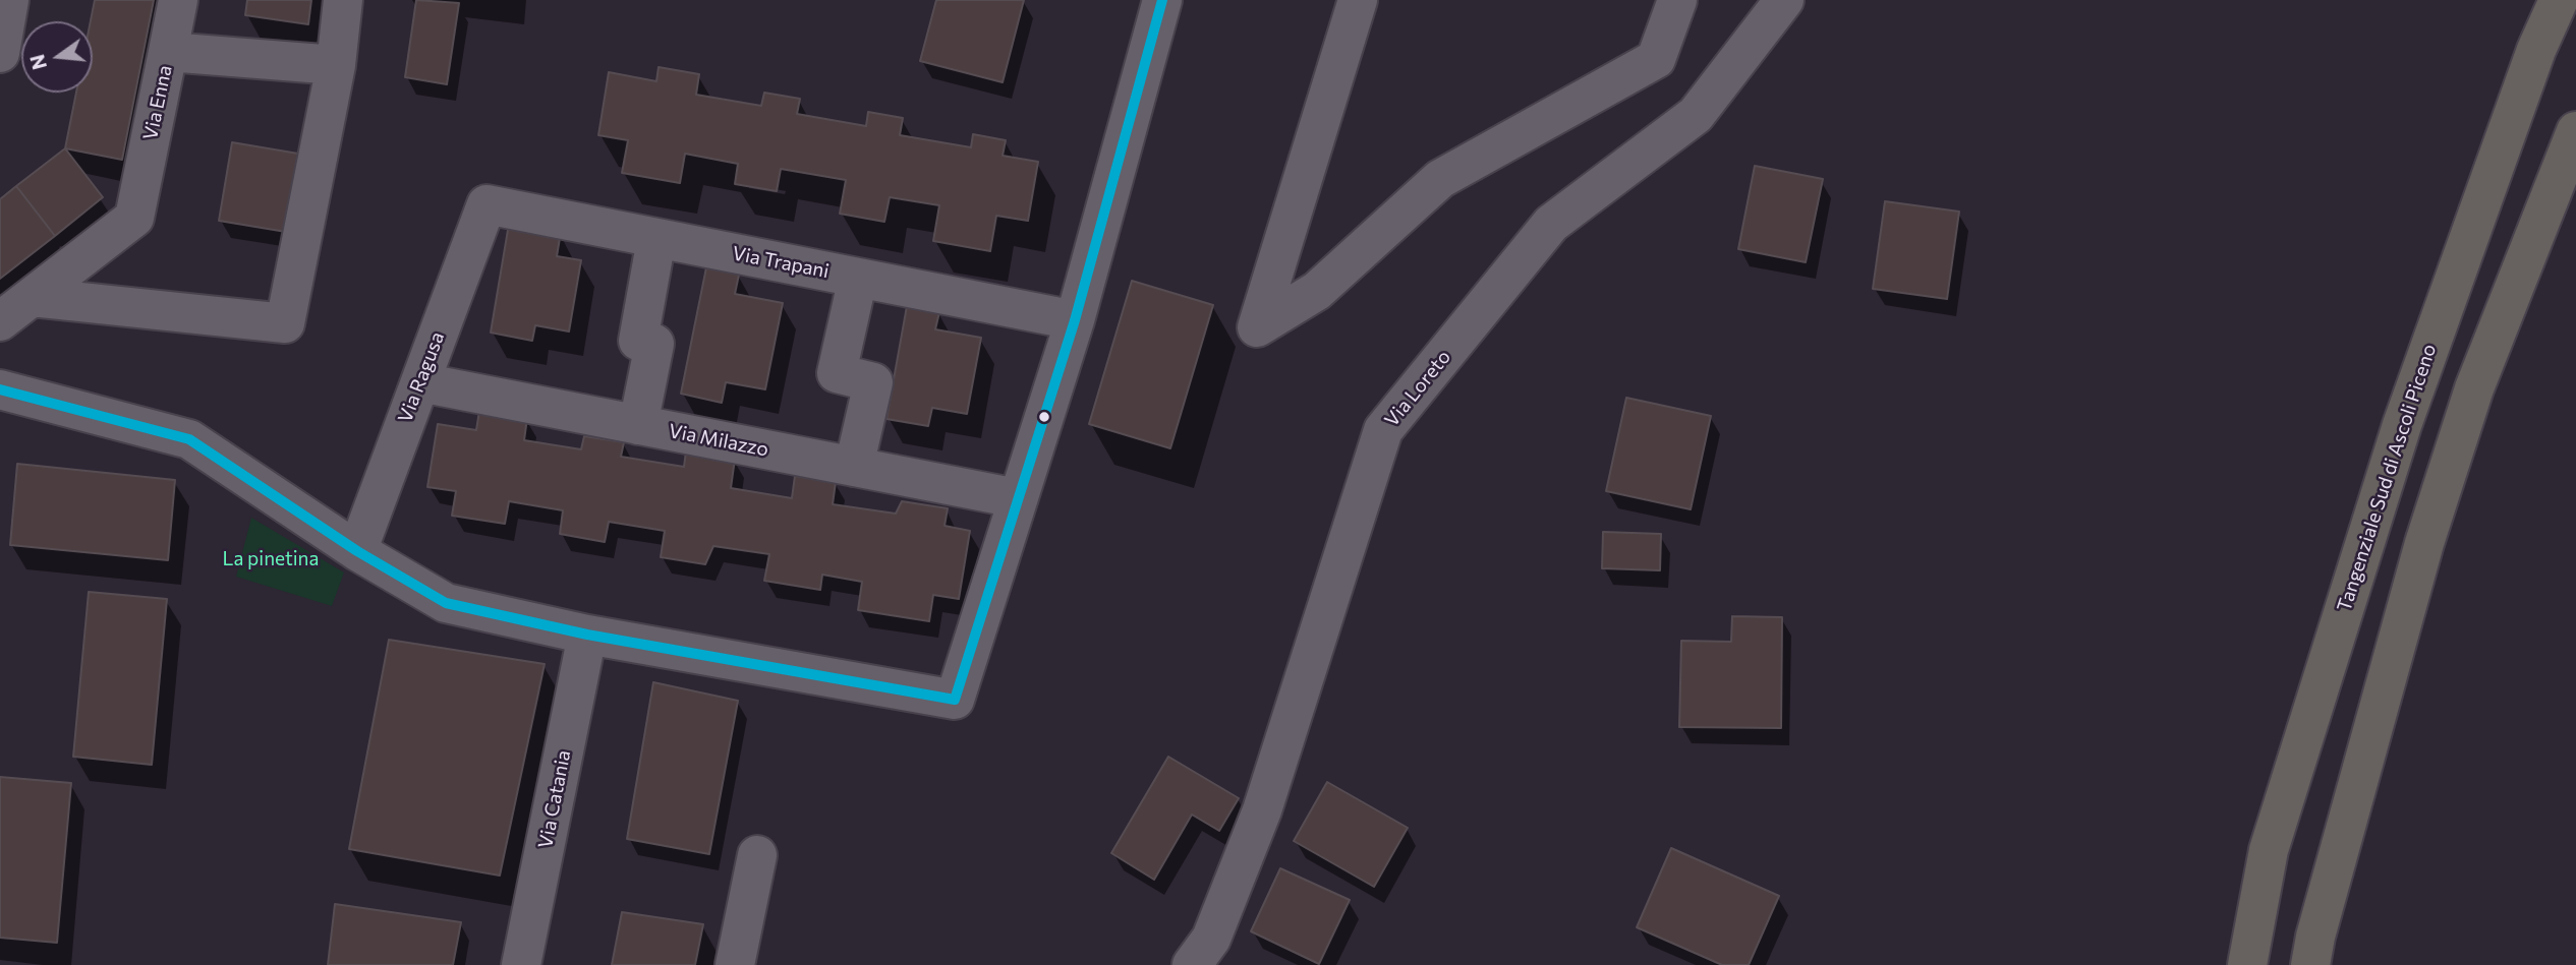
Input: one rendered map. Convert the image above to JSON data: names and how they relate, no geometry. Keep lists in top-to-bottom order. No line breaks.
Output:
{"streets":{"highway":["Tangenziale Sud di Ascoli Piceno"],"street":["Via Enna","Via Trapani","Via Ragusa","Via Loreto","Via Milazzo","Via Catania"]},"crossings":[["Via Trapani","Via Ragusa"],["Via Ragusa","Via Milazzo"]],"parks":["La pinetina"],"north":"left"}
